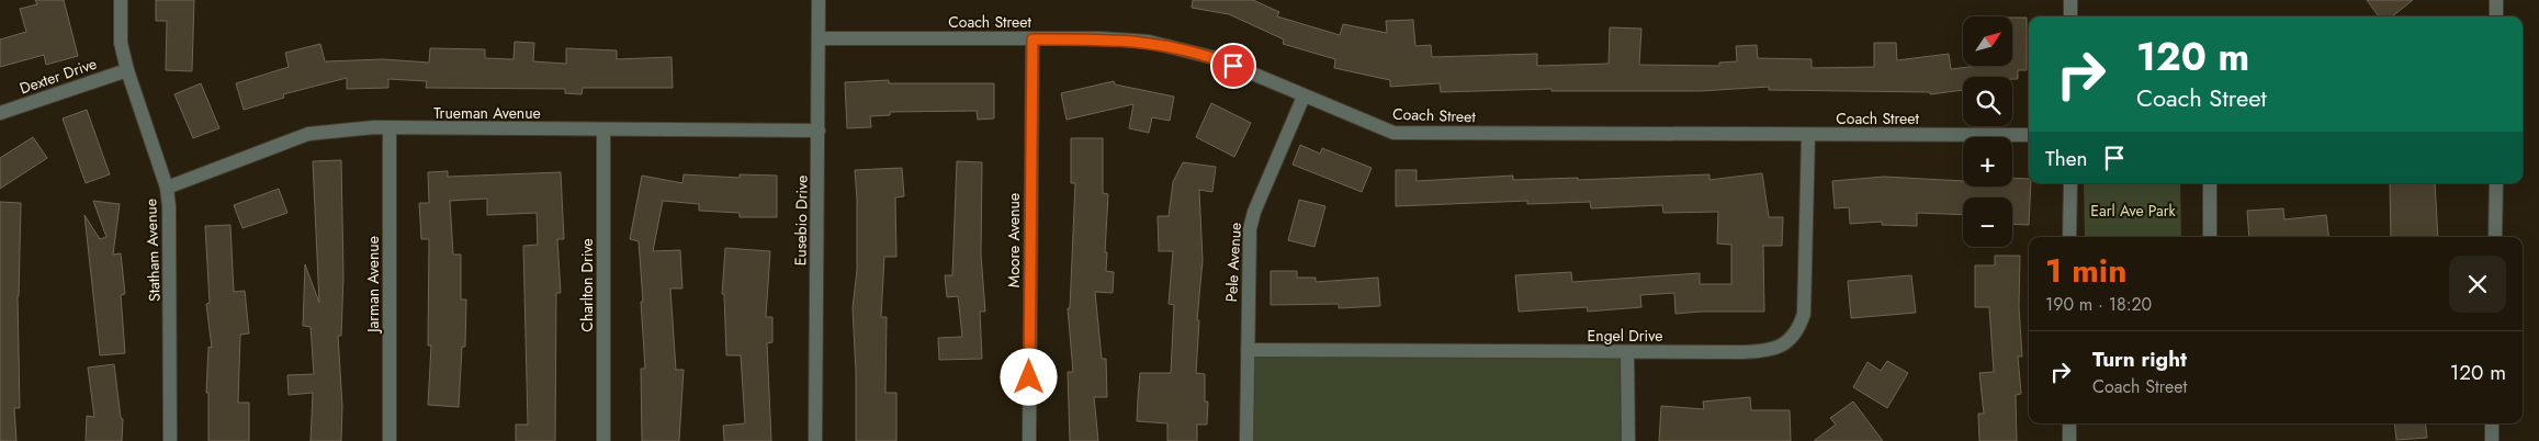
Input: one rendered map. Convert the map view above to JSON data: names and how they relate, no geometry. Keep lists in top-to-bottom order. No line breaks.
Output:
{"streets":{"street":["Coach Street","Dexter Drive","Trueman Avenue","Eusebio Drive","Moore Avenue","Statham Avenue","Pele Avenue","Jarman Avenue","Charlton Drive","Engel Drive"]},"crossings":[["Coach Street","Eusebio Drive"],["Coach Street","Moore Avenue"],["Coach Street","Pele Avenue"],["Coach Street","Engel Drive"],["Dexter Drive","Statham Avenue"],["Trueman Avenue","Eusebio Drive"],["Trueman Avenue","Statham Avenue"],["Trueman Avenue","Jarman Avenue"],["Trueman Avenue","Charlton Drive"],["Pele Avenue","Engel Drive"]],"parks":["Earl Ave Park"],"north":"top right","page":{"map_buttons":["+","−"],"turn":["120 m","Coach Street"],"then":"Then","heading":["1 min","190 m · 18:20"],"list":[{"name":"Turn right","note":"Coach Street","value":"120 m"}]}}
